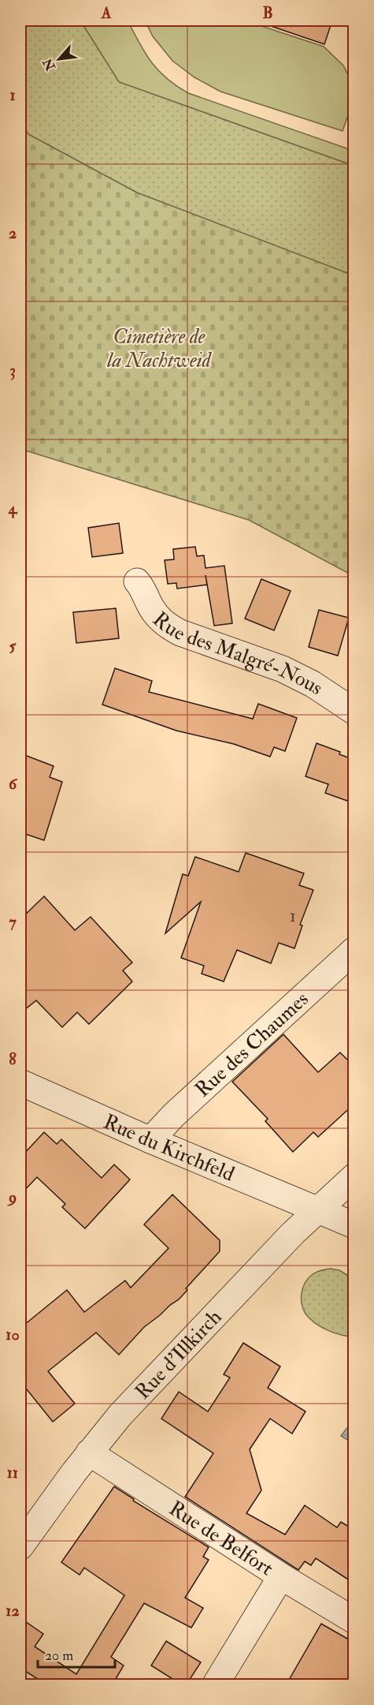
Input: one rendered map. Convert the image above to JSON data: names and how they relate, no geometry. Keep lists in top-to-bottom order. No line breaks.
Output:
{"streets":{"street":["Rue des Malgré-Nous","Rue des Chaumes","Rue du Kirchfeld","Rue d'Illkirch","Rue de Belfort"]},"crossings":[["Rue des Chaumes","Rue du Kirchfeld"],["Rue du Kirchfeld","Rue d'Illkirch"],["Rue d'Illkirch","Rue de Belfort"]],"parks":["Cimetière de la Nachtweid"],"house_numbers":["1"],"scale_bar":"20 m","north":"bottom left","grid":{"columns":["A","B"],"rows":["1","2","3","4","5","6","7","8","9","10","11","12"]}}
